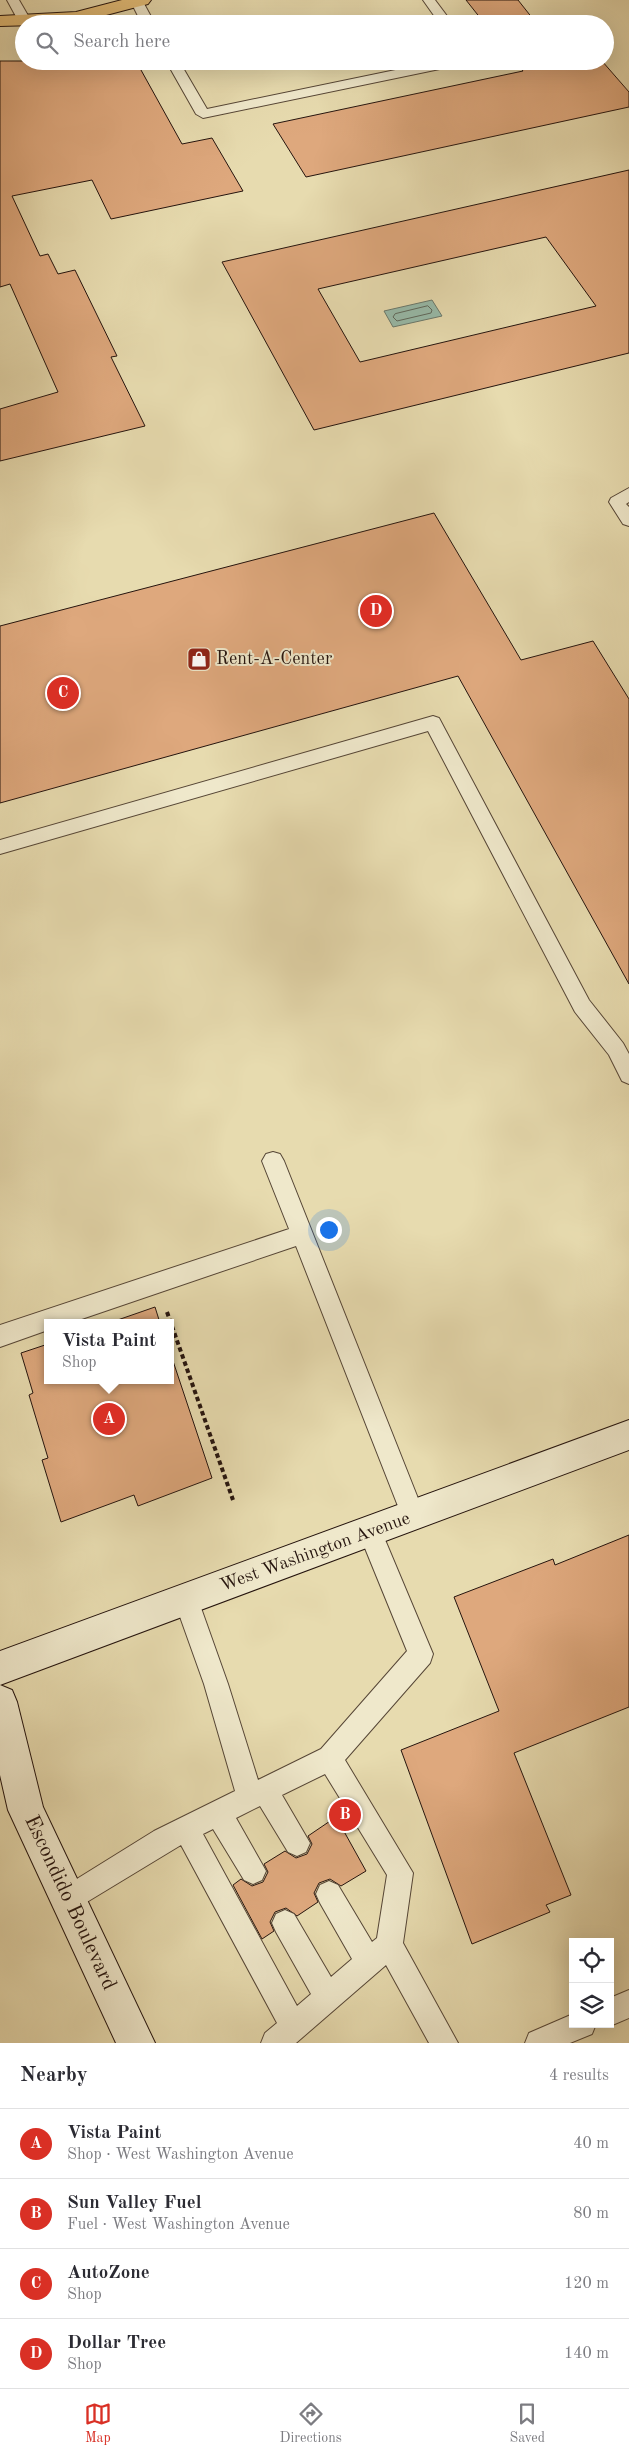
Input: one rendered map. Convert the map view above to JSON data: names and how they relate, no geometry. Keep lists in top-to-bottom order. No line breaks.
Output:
{"streets":{"main road":["West Washington Avenue","Escondido Boulevard"]},"places":{"shop":["Rent-A-Center"]},"page":{"search":"Search here","pins":["D","C","A","B"],"popup":["Vista Paint","Shop"],"heading":["Nearby","4 results"],"list":[{"mark":"A","name":"Vista Paint","note":"Shop · West Washington Avenue","value":"40 m"},{"mark":"B","name":"Sun Valley Fuel","note":"Fuel · West Washington Avenue","value":"80 m"},{"mark":"C","name":"AutoZone","note":"Shop","value":"120 m"},{"mark":"D","name":"Dollar Tree","note":"Shop","value":"140 m"}],"nav":["Map","Directions","Saved"]}}
